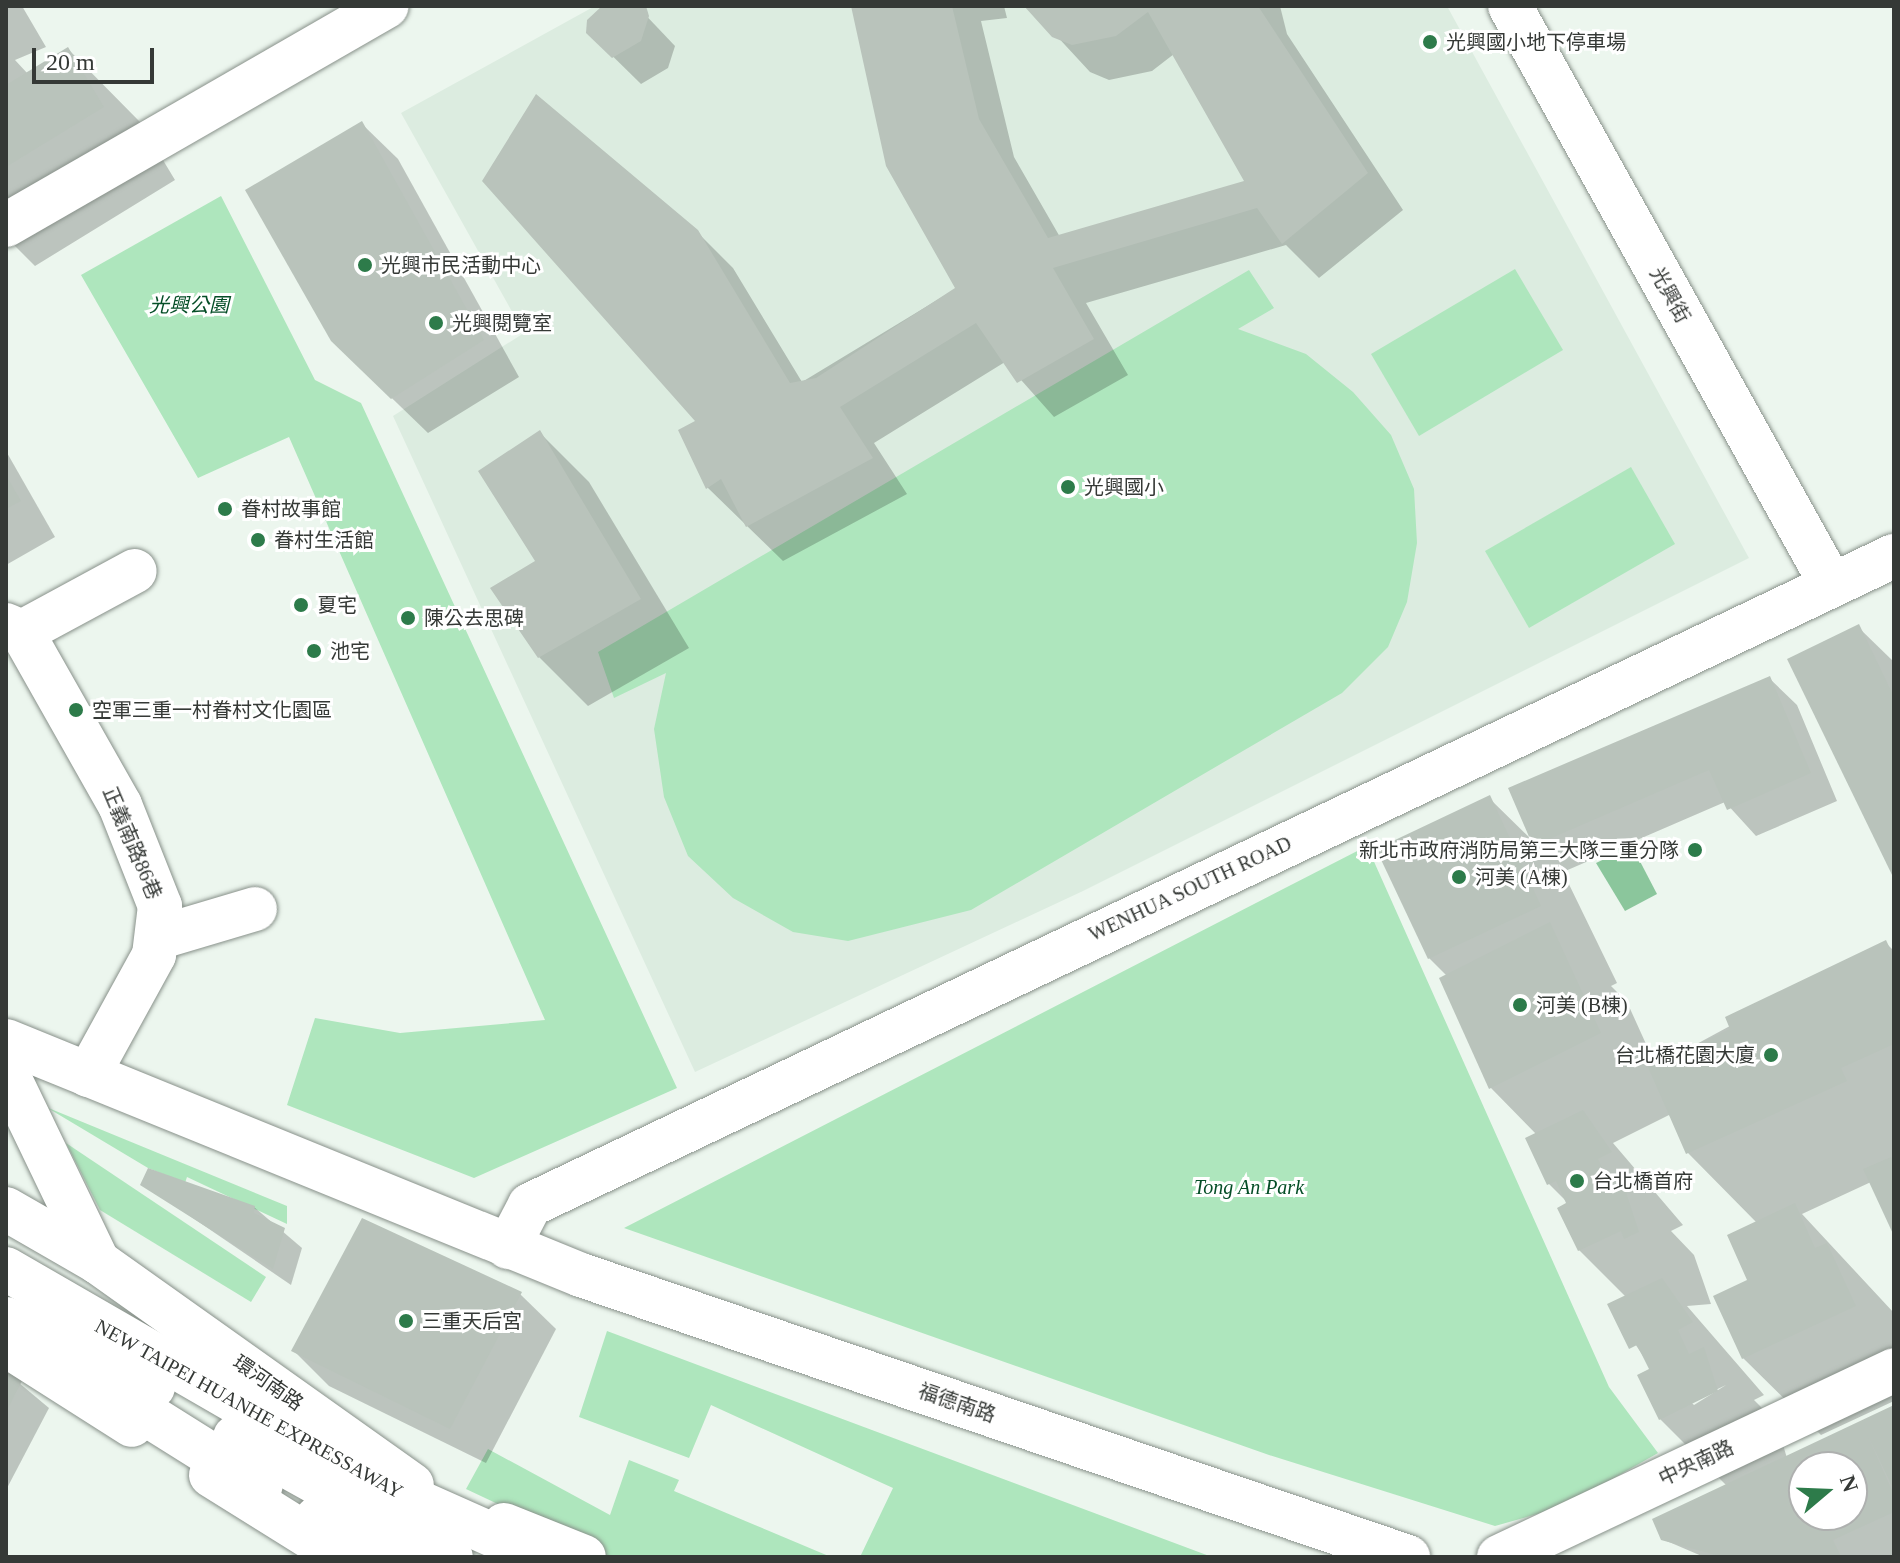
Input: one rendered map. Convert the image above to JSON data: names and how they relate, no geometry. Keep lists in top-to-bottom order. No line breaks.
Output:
{"streets":{"main road":["光興街","正義南路86巷","WENHUA SOUTH ROAD","環河南路","福德南路","NEW TAIPEI HUANHE EXPRESSAWAY","中央南路"]},"crossings":[["光興街","WENHUA SOUTH ROAD"],["WENHUA SOUTH ROAD","福德南路"]],"parks":["光興公園","Tong An Park"],"places":["光興國小地下停車場","光興市民活動中心","光興閱覽室","光興國小","眷村故事館","眷村生活館","夏宅","陳公去思碑","池宅","空軍三重一村眷村文化園區","新北市政府消防局第三大隊三重分隊","河美 (A棟)","河美 (B棟)","台北橋花園大廈","台北橋首府","三重天后宮"],"scale_bar":"20 m","north":"right"}
